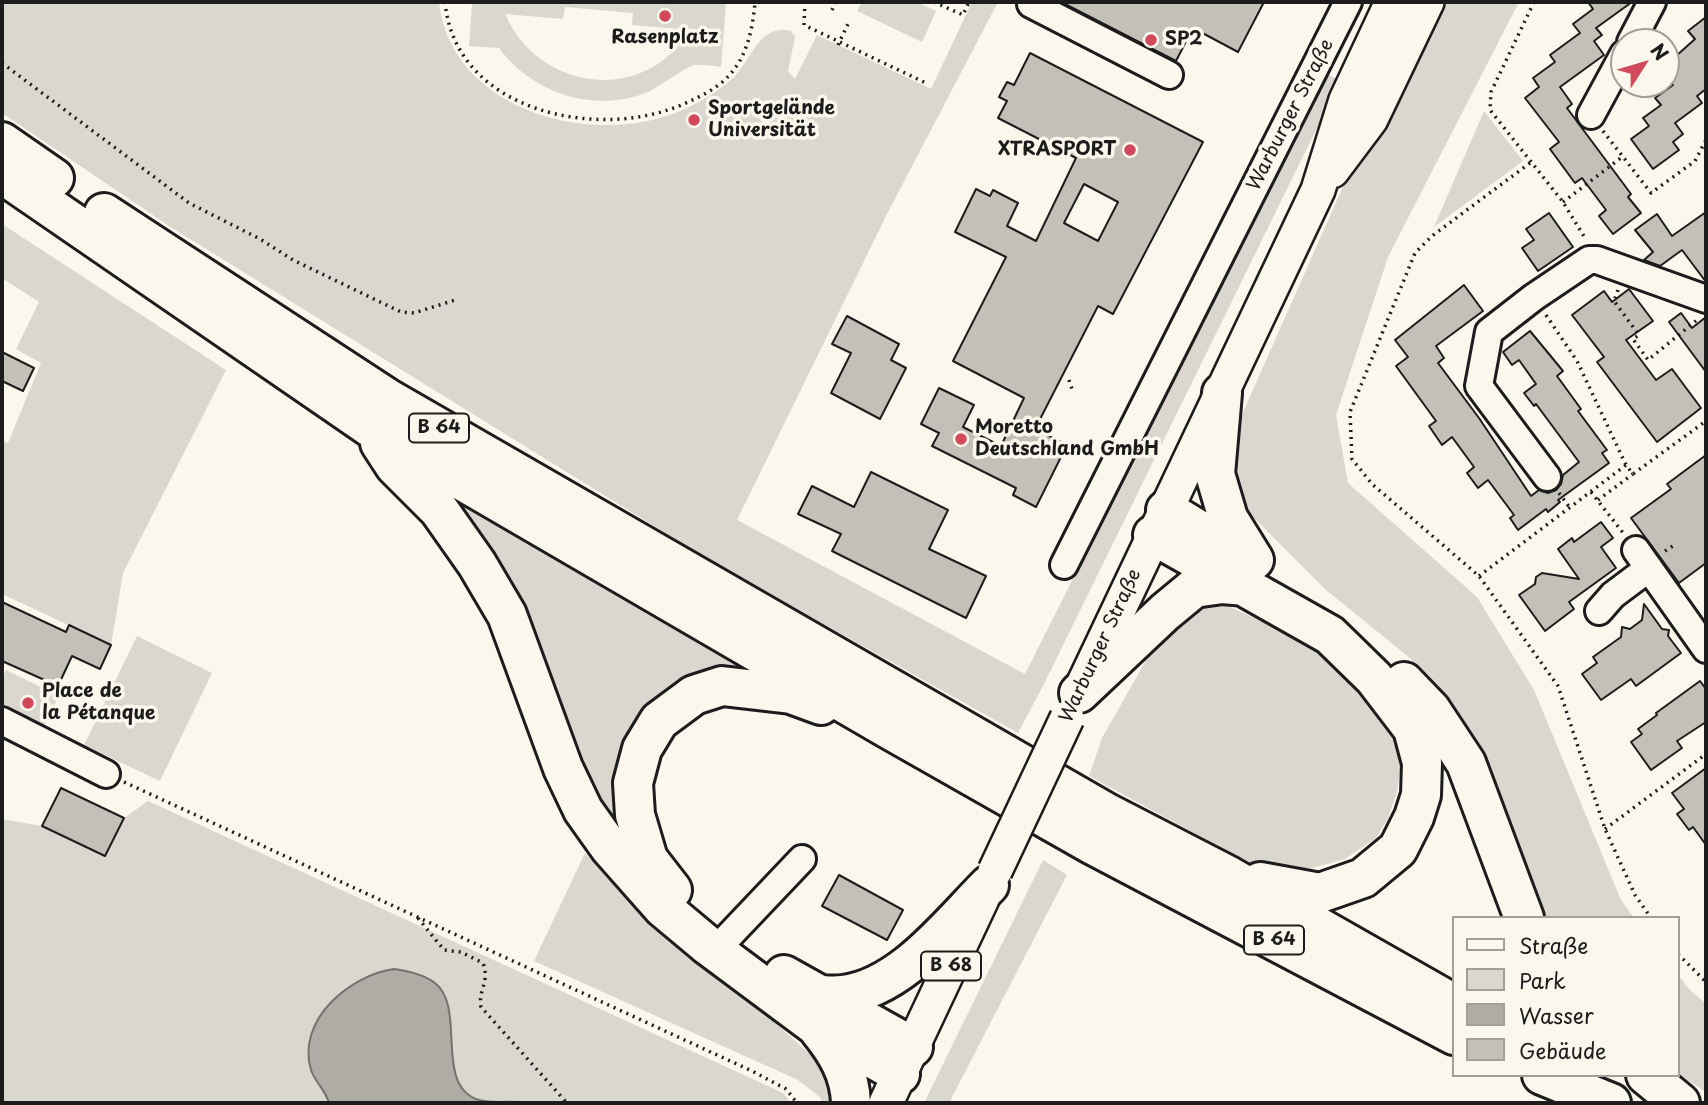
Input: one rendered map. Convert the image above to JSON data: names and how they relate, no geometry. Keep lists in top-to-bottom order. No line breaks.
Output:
{"streets":{"highway":["B 64"],"main road":["Warburger Straße","B 68"]},"places":["Rasenplatz","SP2","Sportgelände Universität","XTRASPORT","Moretto Deutschland GmbH","Place de la Pétanque"],"legend":["Straße","Park","Wasser","Gebäude"],"north":"top right"}
